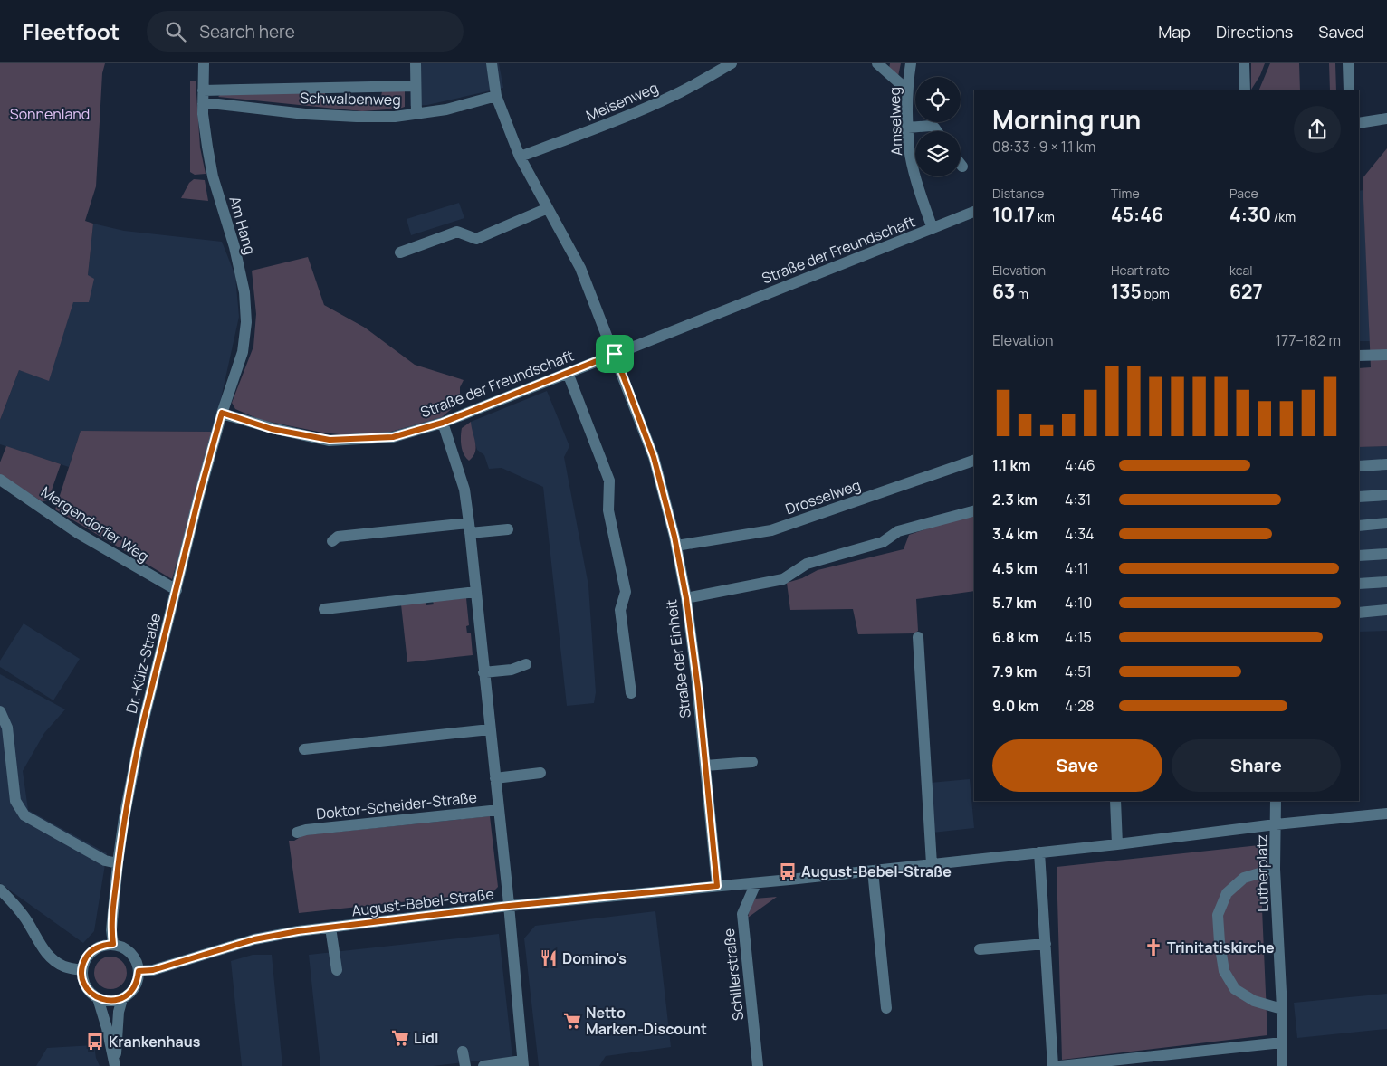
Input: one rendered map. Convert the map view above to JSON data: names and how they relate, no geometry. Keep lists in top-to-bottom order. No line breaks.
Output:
{"streets":{"street":["Schwalbenweg","Meisenweg","Amselweg","Am Hang","Straße der Freundschaft","Drosselweg","Mergendorfer Weg","Straße der Einheit","Dr.-Külz-Straße","Doktor-Scheider-Straße","Lutherplatz","August-Bebel-Straße","Schillerstraße"]},"crossings":[["Schwalbenweg","Am Hang"],["Schwalbenweg","Straße der Einheit"],["Meisenweg","Straße der Einheit"],["Amselweg","Straße der Freundschaft"],["Am Hang","Dr.-Külz-Straße"],["Straße der Freundschaft","Straße der Einheit"],["Straße der Freundschaft","Dr.-Külz-Straße"],["Straße der Freundschaft","Doktor-Scheider-Straße"],["Drosselweg","Straße der Einheit"],["Mergendorfer Weg","Dr.-Külz-Straße"],["Straße der Einheit","August-Bebel-Straße"],["Dr.-Külz-Straße","August-Bebel-Straße"],["Doktor-Scheider-Straße","August-Bebel-Straße"],["Lutherplatz","August-Bebel-Straße"],["August-Bebel-Straße","Schillerstraße"]],"parks":["Sonnenland"],"places":{"bus stop":["August-Bebel-Straße","Krankenhaus"],"church":["Trinitatiskirche"],"restaurant":["Domino's"],"supermarket":["Netto Marken-Discount","Lidl"]},"page":{"header":"Fleetfoot","search":"Search here","nav":["Map","Directions","Saved"],"heading":["Morning run","08:33 · 9 × 1.1 km"],"stats":[["Distance","10.17 km"],["Time","45:46"],["Pace","4:30 /km"],["Elevation","63 m"],["Heart rate","135 bpm"],["kcal","627"]],"chart":["Elevation","177–182 m"],"list":[{"name":"1.1 km","note":"4:46"},{"name":"2.3 km","note":"4:31"},{"name":"3.4 km","note":"4:34"},{"name":"4.5 km","note":"4:11"},{"name":"5.7 km","note":"4:10"},{"name":"6.8 km","note":"4:15"},{"name":"7.9 km","note":"4:51"},{"name":"9.0 km","note":"4:28"}],"buttons":["Save","Share"]}}
